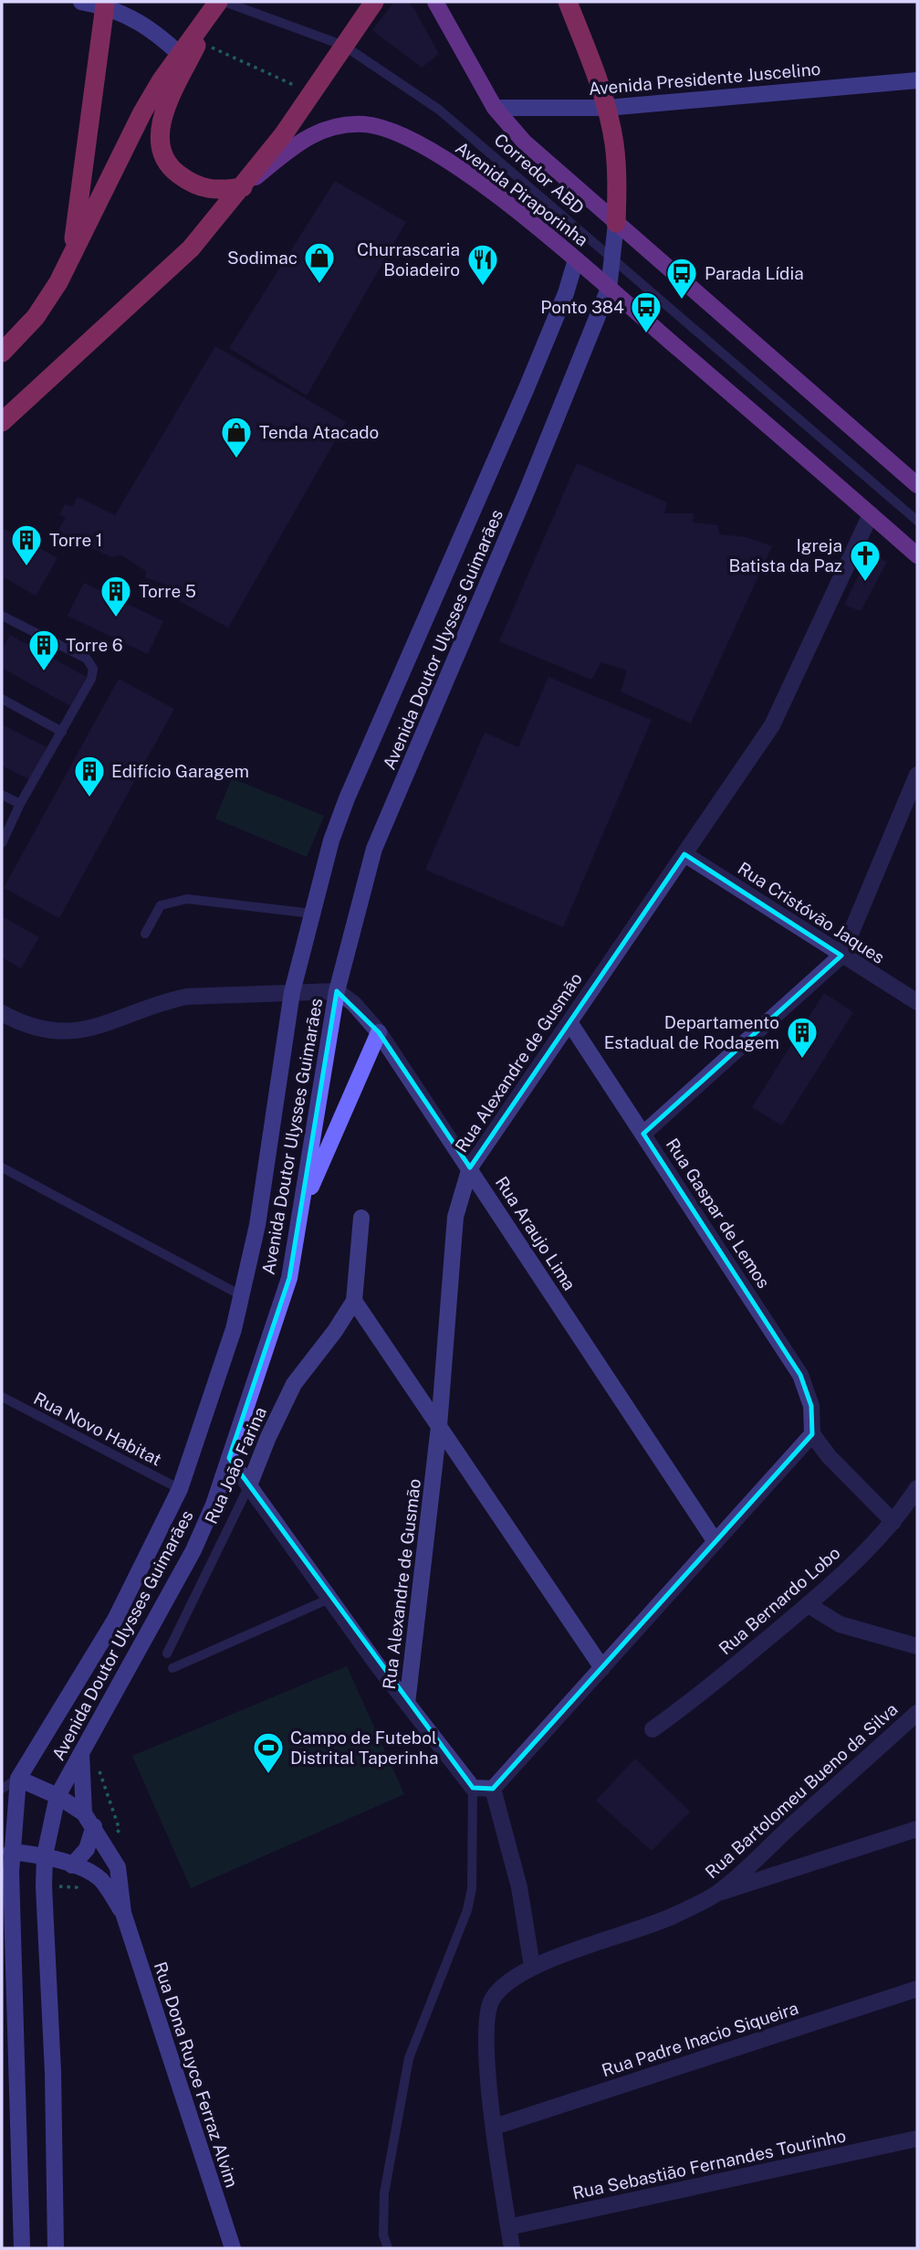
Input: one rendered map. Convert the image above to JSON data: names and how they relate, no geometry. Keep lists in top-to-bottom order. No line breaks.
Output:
{"streets":{"main road":["Avenida Presidente Juscelino","Avenida Piraporinha","Avenida Doutor Ulysses Guimarães","Rua Dona Ruyce Ferraz Alvim"],"street":["Rua Cristóvão Jaques","Rua Alexandre de Gusmão","Rua Gaspar de Lemos","Rua Araujo Lima","Rua João Farina","Rua Bernardo Lobo","Rua Bartolomeu Bueno da Silva","Rua Padre Inacio Siqueira","Rua Sebastião Fernandes Tourinho"],"lane":["Corredor ABD","Rua Novo Habitat"]},"crossings":[["Avenida Presidente Juscelino","Avenida Piraporinha"],["Corredor ABD","Avenida Doutor Ulysses Guimarães"],["Avenida Piraporinha","Avenida Doutor Ulysses Guimarães"],["Avenida Piraporinha","Rua Alexandre de Gusmão"],["Avenida Doutor Ulysses Guimarães","Rua Araujo Lima"],["Avenida Doutor Ulysses Guimarães","Rua Novo Habitat"],["Avenida Doutor Ulysses Guimarães","Rua Dona Ruyce Ferraz Alvim"],["Rua Cristóvão Jaques","Rua Alexandre de Gusmão"],["Rua Alexandre de Gusmão","Rua Gaspar de Lemos"],["Rua Alexandre de Gusmão","Rua Araujo Lima"],["Rua Bartolomeu Bueno da Silva","Rua Padre Inacio Siqueira"],["Rua Bartolomeu Bueno da Silva","Rua Sebastião Fernandes Tourinho"]],"places":{"shop":["Sodimac","Tenda Atacado"],"restaurant":["Churrascaria Boiadeiro"],"bus stop":["Parada Lídia","Ponto 384"],"building":["Torre 1","Torre 5","Torre 6","Edifício Garagem","Departamento Estadual de Rodagem"],"church":["Igreja Batista da Paz"],"sports":["Campo de Futebol Distrital Taperinha"]}}
